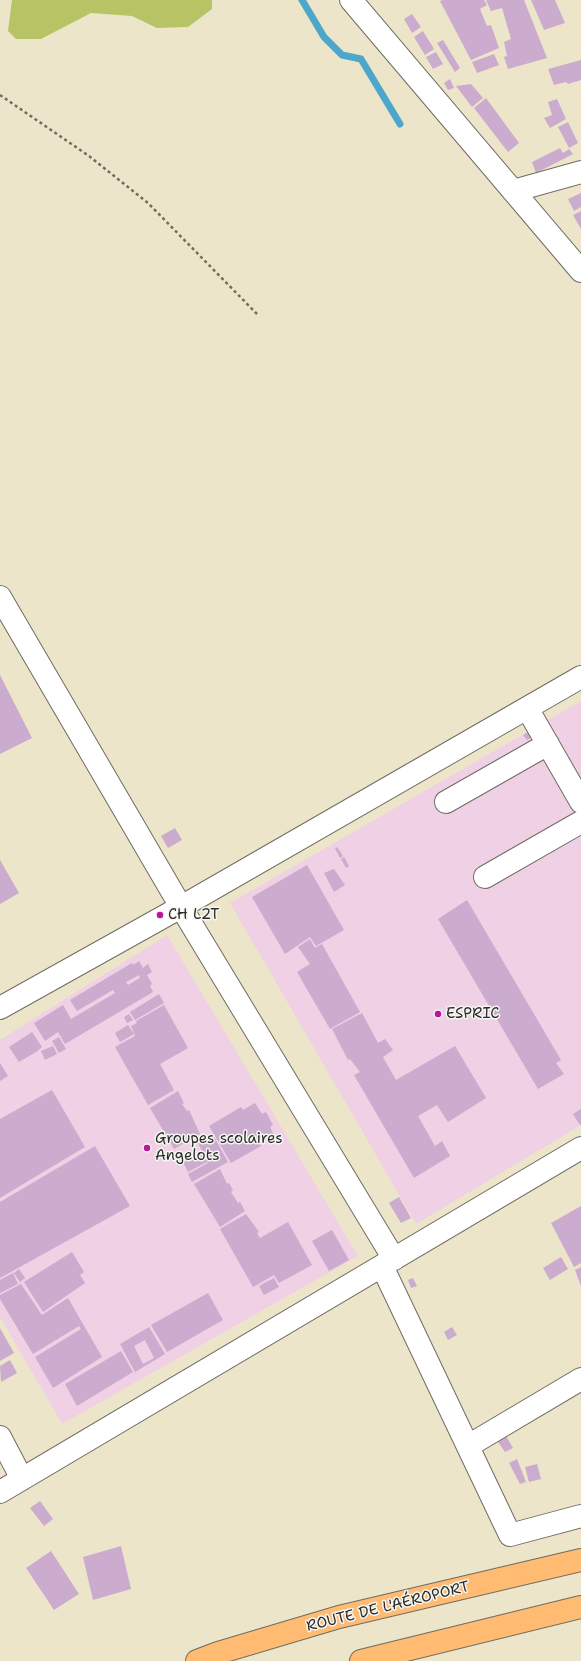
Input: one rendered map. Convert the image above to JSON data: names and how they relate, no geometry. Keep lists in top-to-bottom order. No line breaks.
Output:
{"streets":{"highway":["ROUTE DE L'AÉROPORT"]},"places":["CH L2T","ESPRIC","Groupes scolaires Angelots"]}
